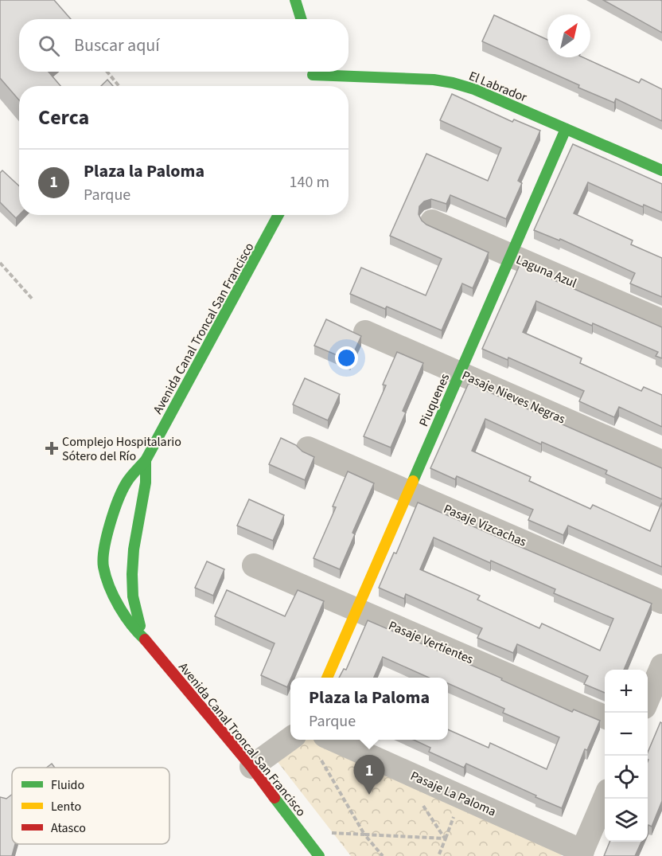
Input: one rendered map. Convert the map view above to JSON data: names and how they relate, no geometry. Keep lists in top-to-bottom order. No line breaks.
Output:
{"streets":{"main road":["El Labrador","Avenida Canal Troncal San Francisco","Piuquenes"],"street":["Laguna Azul","Pasaje Nieves Negras","Pasaje Vizcachas","Pasaje Vertientes","Pasaje La Paloma"]},"crossings":[["El Labrador","Piuquenes"],["Laguna Azul","Piuquenes"],["Pasaje Nieves Negras","Piuquenes"],["Piuquenes","Pasaje Vizcachas"],["Piuquenes","Pasaje Vertientes"]],"places":{"health":["Complejo Hospitalario Sótero del Río"]},"legend":["Fluido","Lento","Atasco"],"north":"top right","page":{"search":"Buscar aquí","heading":"Cerca","list":[{"mark":"1","name":"Plaza la Paloma","note":"Parque","value":"140 m"}],"map_buttons":["+","−"],"popup":["Plaza la Paloma","Parque"],"pins":"1"}}
